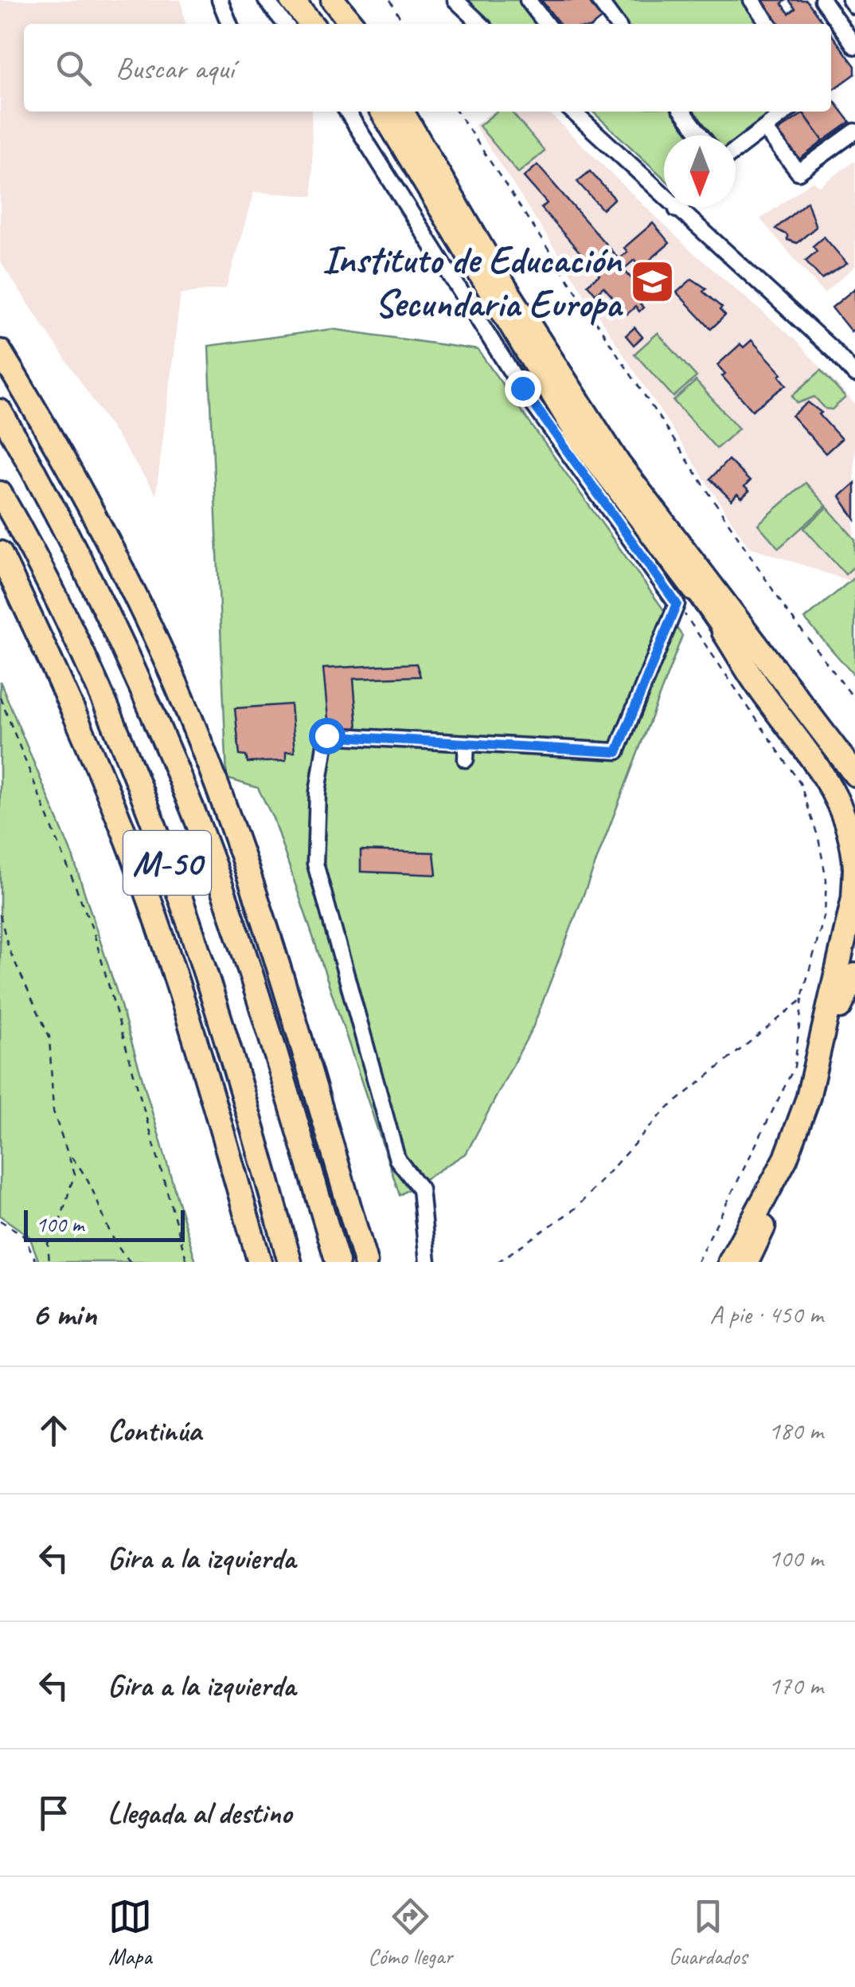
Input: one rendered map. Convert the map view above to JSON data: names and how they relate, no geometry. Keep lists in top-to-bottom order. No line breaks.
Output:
{"streets":{"highway":["M-50"]},"places":{"school or university":["Instituto de Educación Secundaria Europa"]},"scale_bar":"100 m","north":"bottom","page":{"search":"Buscar aquí","scale":"100 m","heading":["6 min","A pie · 450 m"],"list":[["Continúa","180 m"],["Gira a la izquierda","100 m"],["Gira a la izquierda","170 m"],"Llegada al destino"],"nav":["Mapa","Cómo llegar","Guardados"]}}
